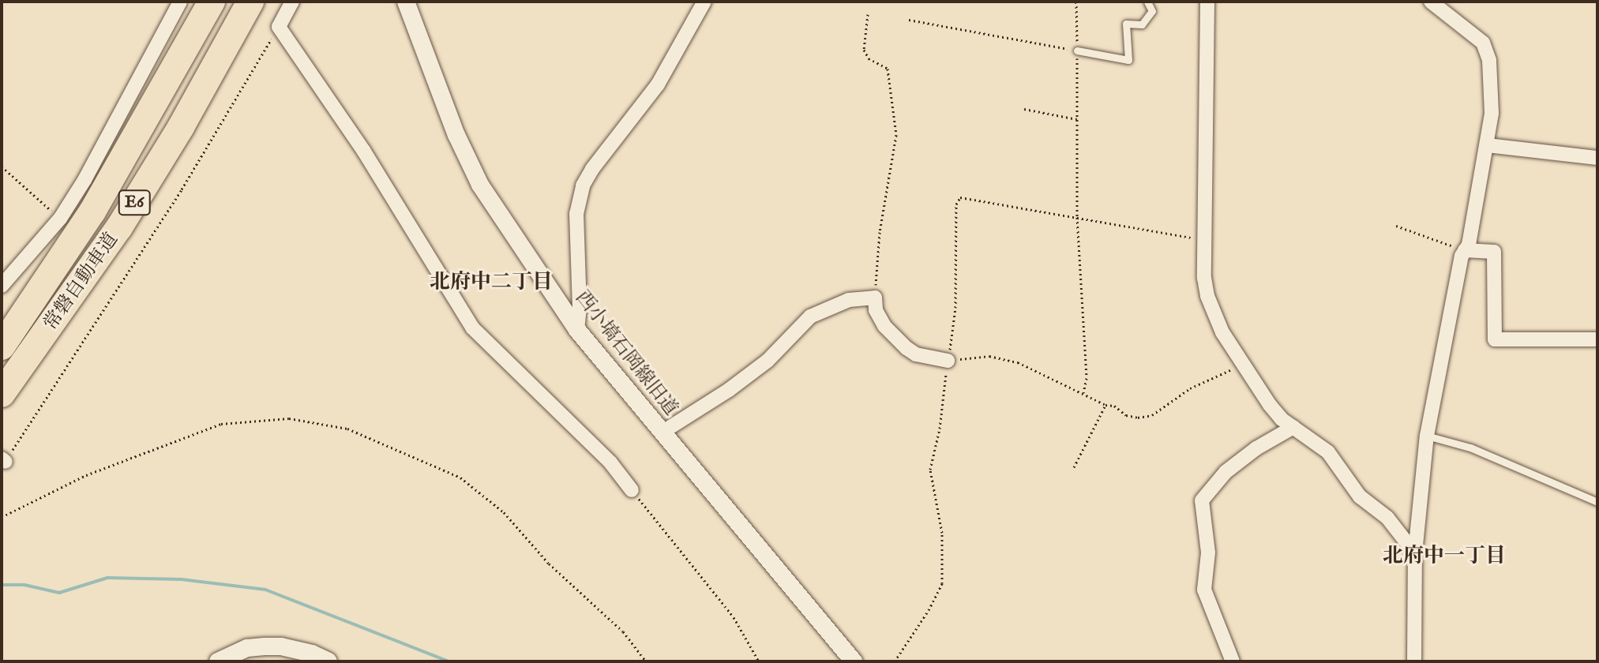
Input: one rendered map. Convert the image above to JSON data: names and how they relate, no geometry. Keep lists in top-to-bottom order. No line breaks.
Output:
{"streets":{"highway":["E6","常磐自動車道"],"street":["西小塙石岡線旧道"]},"districts":["北府中二丁目","北府中一丁目"]}
